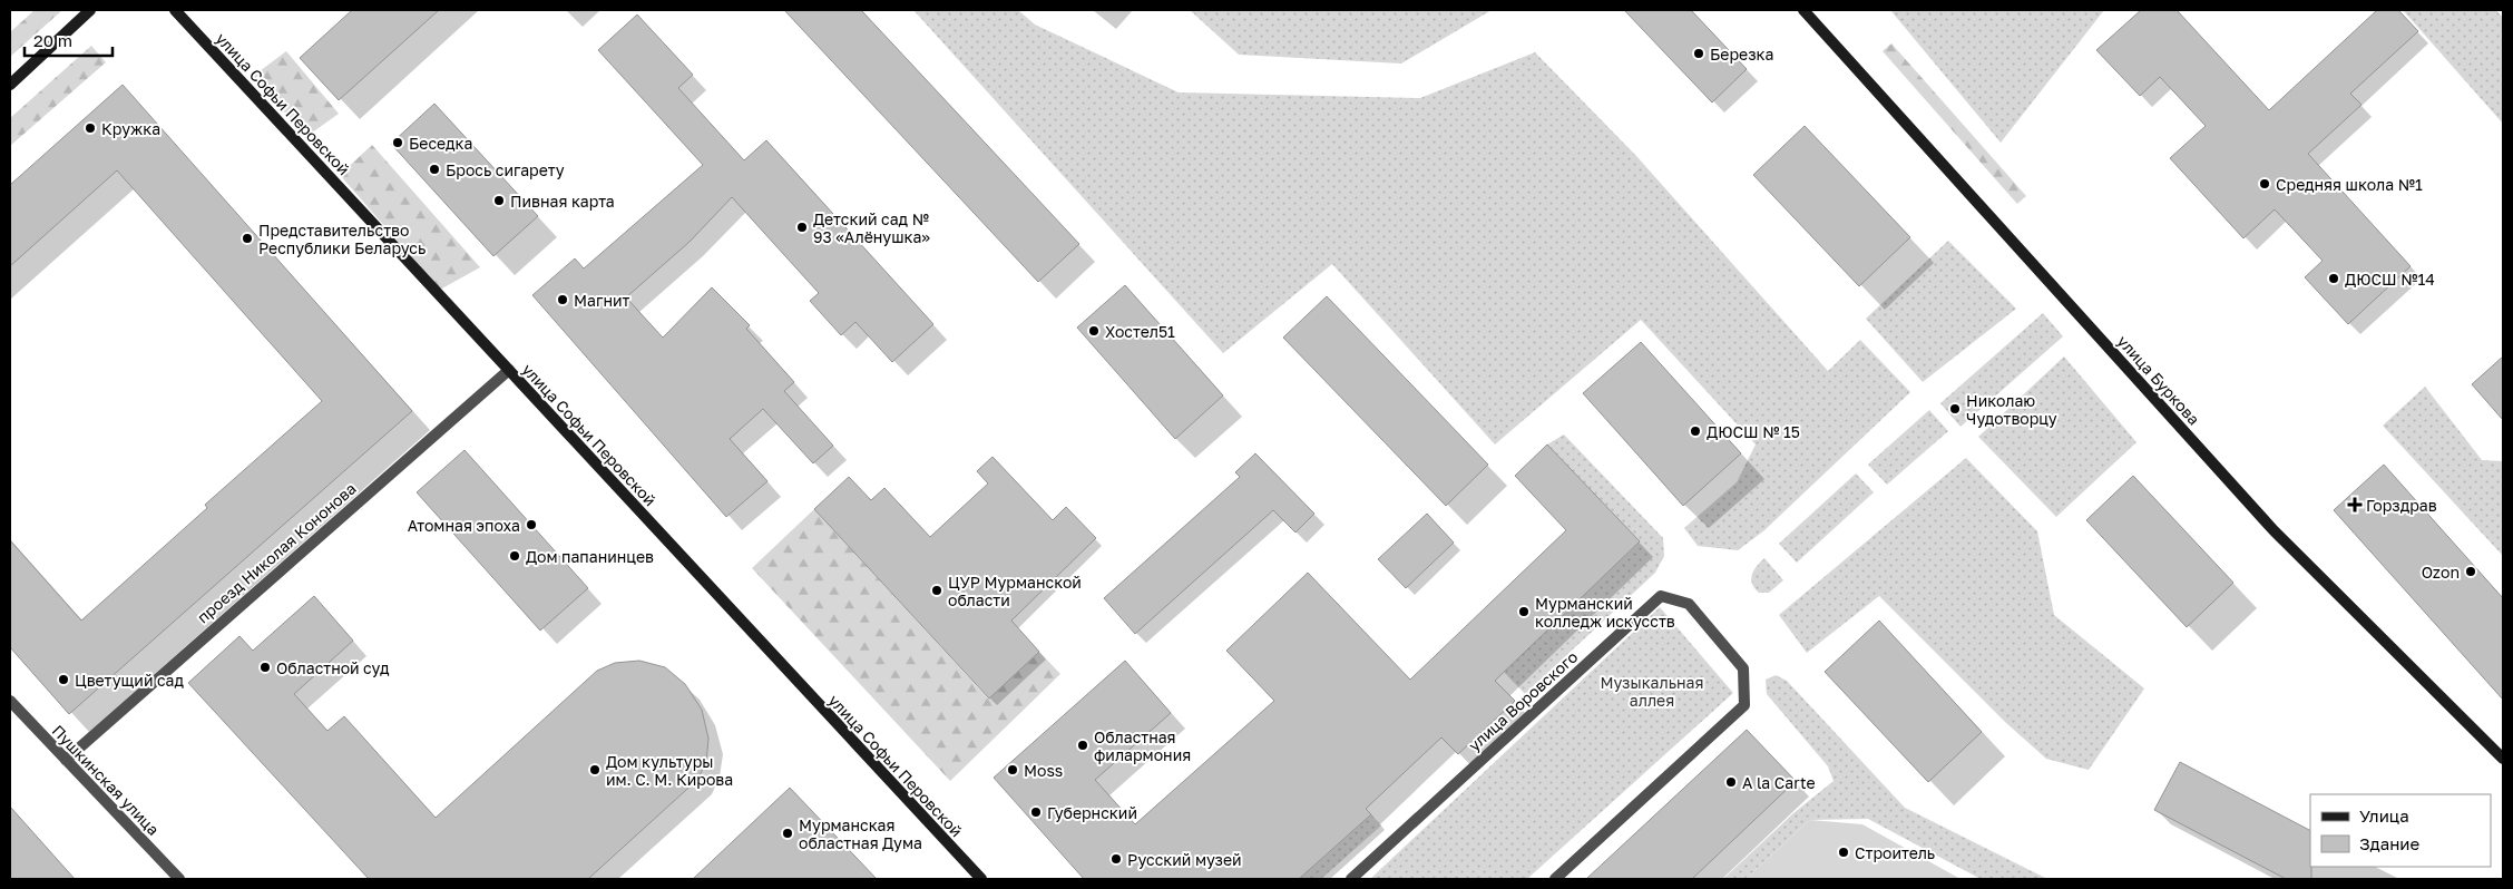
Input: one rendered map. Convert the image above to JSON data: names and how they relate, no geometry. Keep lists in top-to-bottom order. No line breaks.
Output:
{"streets":{"street":["улица Софьи Перовской","улица Буркова","проезд Николая Кононова","улица Воровского","Пушкинская улица"]},"crossings":[["улица Софьи Перовской","проезд Николая Кононова"],["проезд Николая Кононова","Пушкинская улица"]],"parks":["Музыкальная аллея"],"places":{"other":["Березка","Кружка","Беседка","Брось сигарету","Средняя школа №1","Пивная карта","Детский сад № 93 «Алёнушка»","Представительство Республики Беларусь","ДЮСШ №14","Магнит","Хостел51","Николаю Чудотворцу","ДЮСШ № 15","Атомная эпоха","Дом папанинцев","Ozon","ЦУР Мурманской области","Мурманский колледж искусств","Областной суд","Цветущий сад","Областная филармония","Дом культуры им. С. М. Кирова","Moss","A la Carte","Губернский","Мурманская областная Дума","Строитель","Русский музей"],"health":["Горздрав"]},"legend":["Улица","Здание"],"scale_bar":"20 m"}
